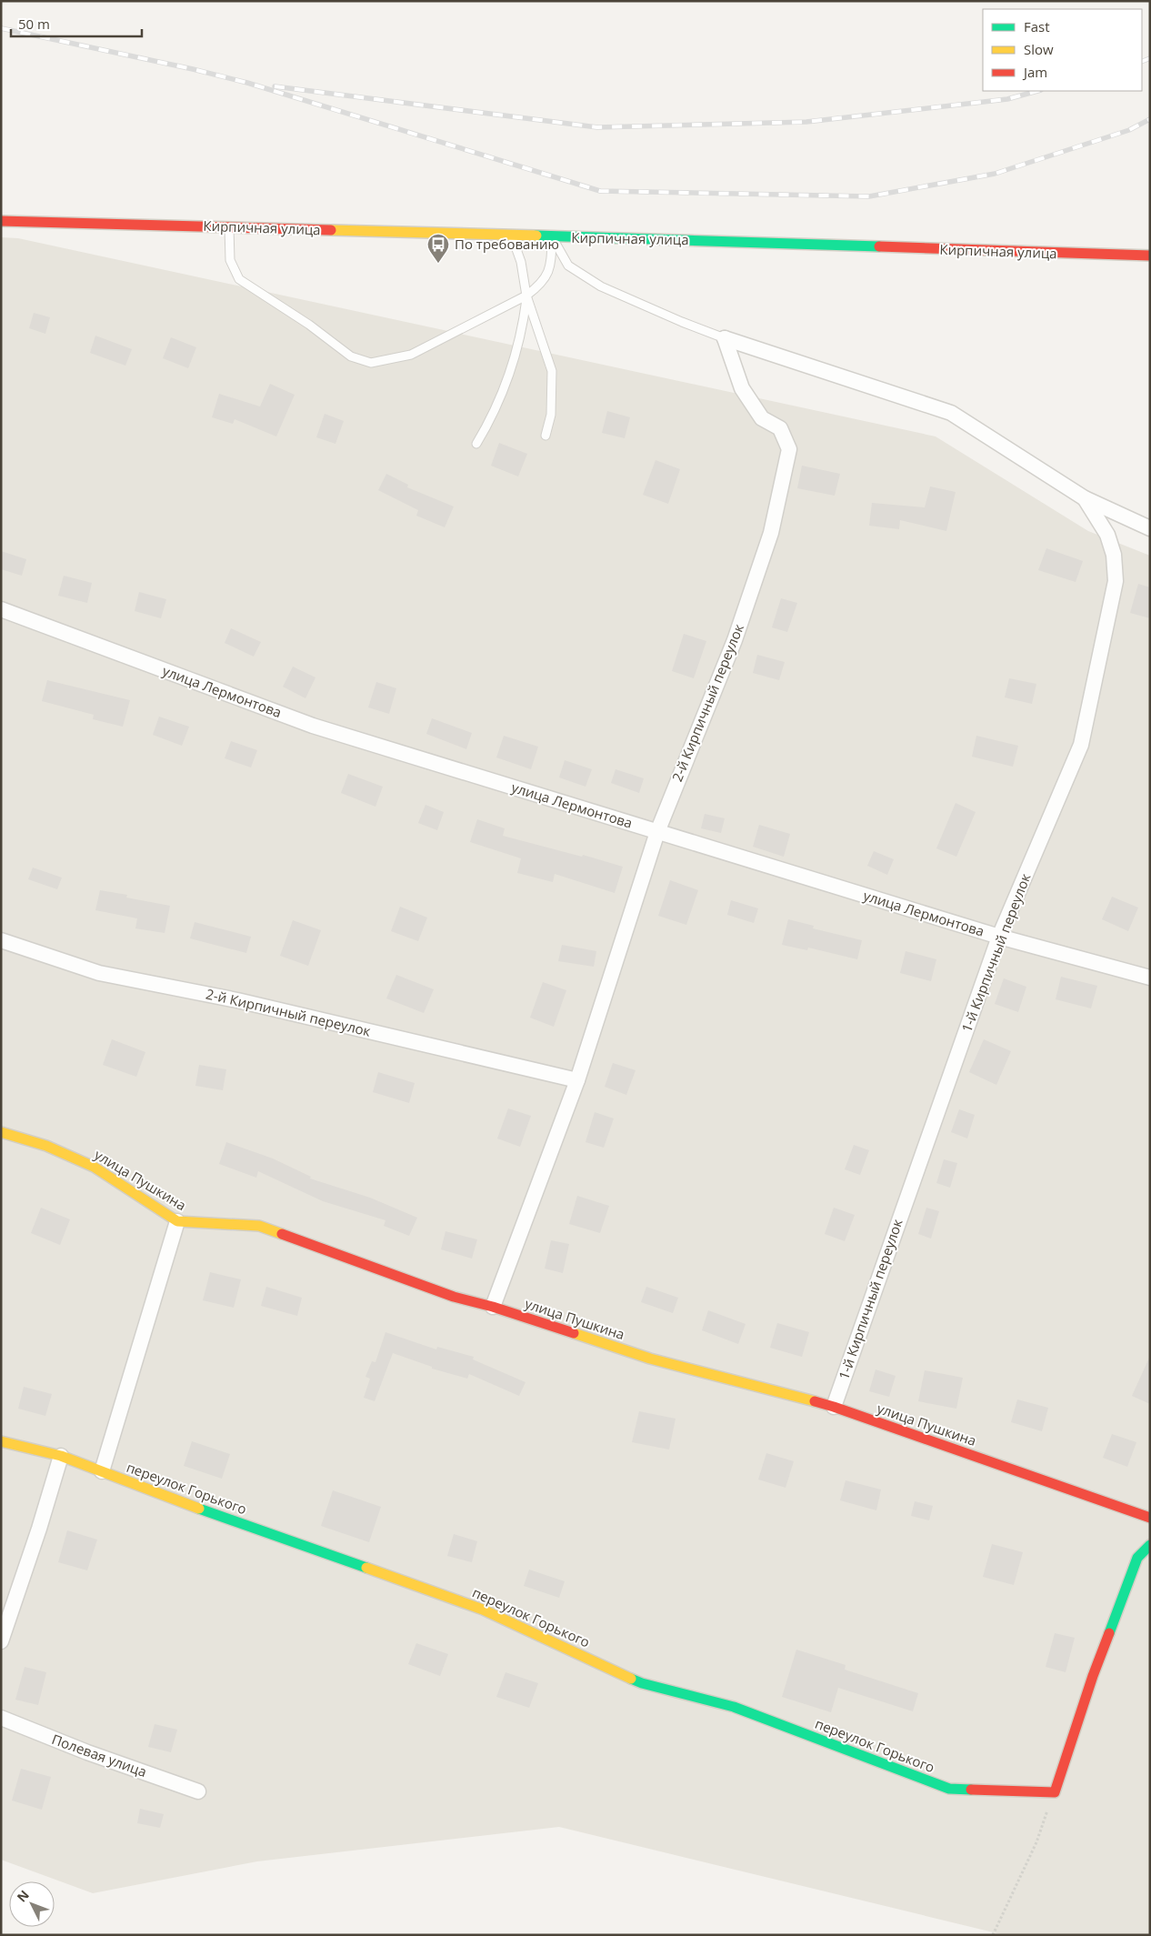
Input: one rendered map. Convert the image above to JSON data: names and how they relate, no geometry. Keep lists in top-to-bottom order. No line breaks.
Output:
{"streets":{"street":["Кирпичная улица","улица Лермонтова","2-й Кирпичный переулок","1-й Кирпичный переулок","улица Пушкина","переулок Горького","Полевая улица"]},"crossings":[["улица Лермонтова","2-й Кирпичный переулок"],["улица Лермонтова","1-й Кирпичный переулок"],["2-й Кирпичный переулок","улица Пушкина"],["1-й Кирпичный переулок","улица Пушкина"]],"places":{"bus stop":["По требованию"]},"legend":["Fast","Slow","Jam"],"scale_bar":"50 m","north":"top left"}
